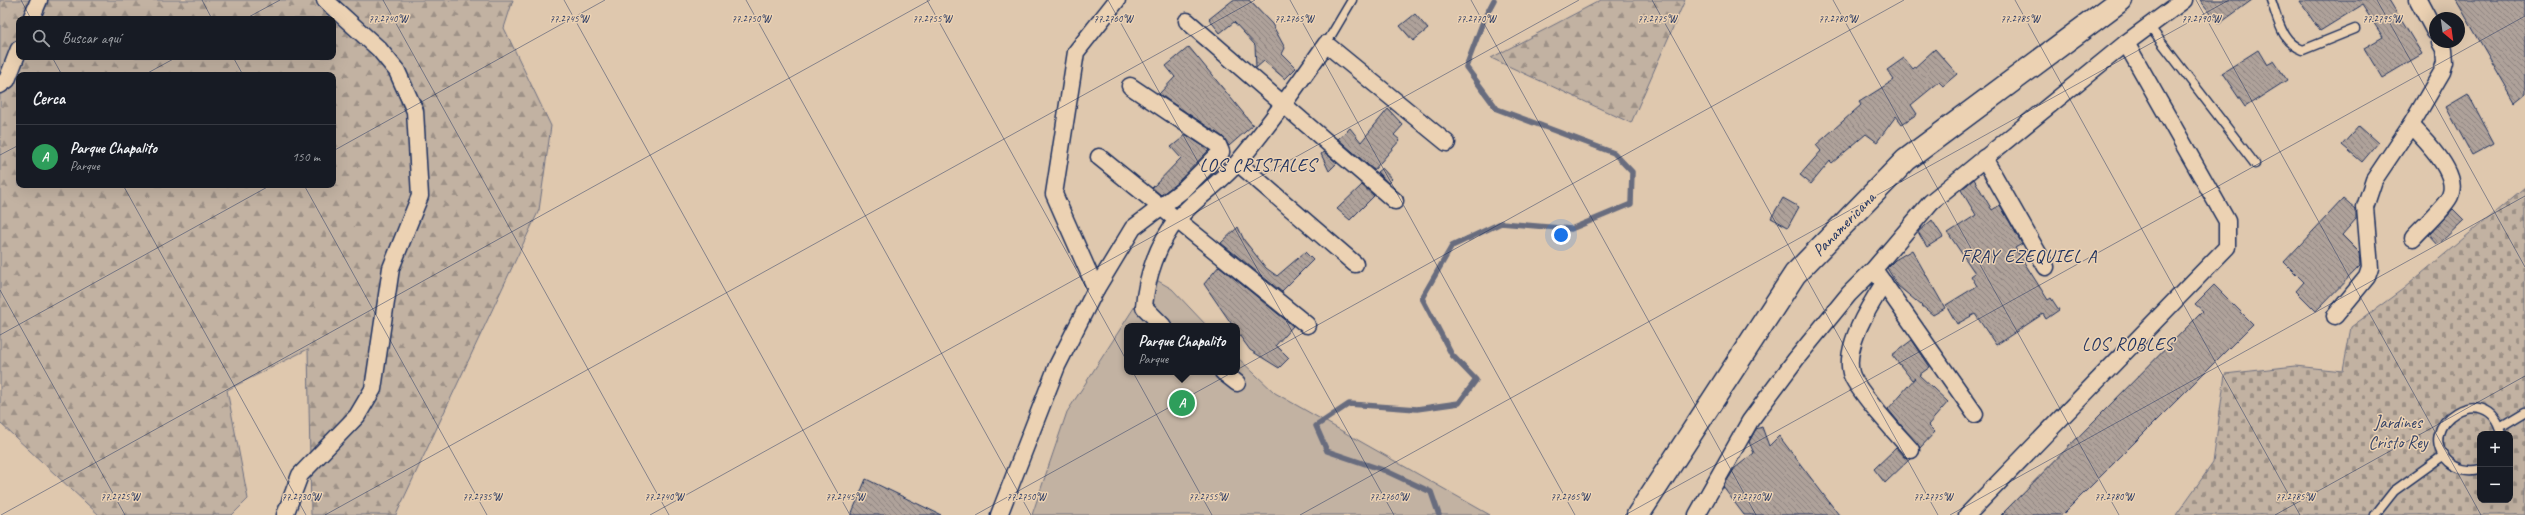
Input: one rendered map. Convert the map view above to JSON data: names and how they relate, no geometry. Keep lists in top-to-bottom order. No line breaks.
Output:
{"streets":{"main road":["Panamericana"]},"districts":["LOS CRISTALES","FRAY EZEQUIEL A","LOS ROBLES"],"parks":["Jardines Cristo Rey"],"north":"bottom right","page":{"search":"Buscar aquí","heading":"Cerca","list":[{"mark":"A","name":"Parque Chapalito","note":"Parque","value":"150 m"}],"popup":["Parque Chapalito","Parque"],"pins":"A","map_buttons":["+","−"]},"coordinates":["77.2745°W","77.2760°W","77.2765°W","77.2770°W","77.2775°W","77.2780°W","77.2785°W","77.2790°W","77.2795°W","77.2740°W","77.2750°W","77.2755°W","77.2725°W","77.2730°W","77.2735°W"]}
